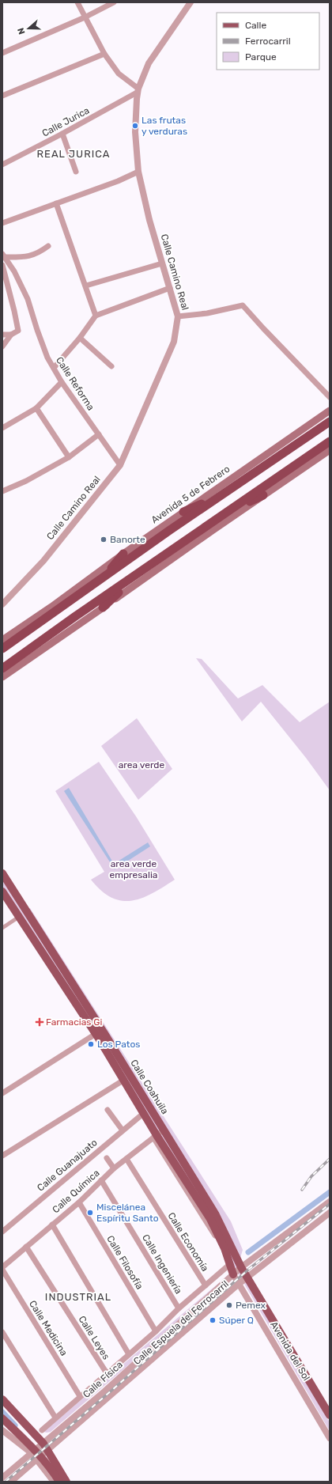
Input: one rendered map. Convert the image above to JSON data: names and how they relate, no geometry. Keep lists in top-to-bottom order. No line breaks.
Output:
{"streets":{"highway":["Avenida 5 de Febrero"],"main road":["Calle Coahuila","Avenida del Sol"],"street":["Calle Jurica","Calle Camino Real","Calle Reforma","Calle Guanajuato","Calle Química","Calle Economía","Calle Filosofía","Calle Ingeniería","Calle Espuela del Ferrocarril","Calle Medicina","Calle Leyes","Calle Física"]},"crossings":[["Calle Jurica","Calle Camino Real"],["Calle Camino Real","Calle Reforma"],["Calle Coahuila","Calle Guanajuato"],["Calle Coahuila","Calle Química"],["Calle Coahuila","Avenida del Sol"],["Calle Coahuila","Calle Física"],["Calle Química","Calle Economía"],["Calle Química","Calle Filosofía"],["Calle Química","Calle Ingeniería"],["Calle Química","Calle Medicina"],["Calle Química","Calle Leyes"],["Calle Economía","Calle Física"],["Calle Filosofía","Calle Física"],["Calle Ingeniería","Calle Física"],["Calle Espuela del Ferrocarril","Avenida del Sol"],["Calle Medicina","Calle Física"],["Calle Leyes","Calle Física"],["Avenida del Sol","Calle Física"]],"districts":["REAL JURICA","INDUSTRIAL"],"parks":["area verde","area verde empresalia"],"places":{"other":["Las frutas y verduras","Banorte","Los Patos","Miscelánea Espíritu Santo","Pemex","Súper Q"],"health":["Farmacias Gi"]},"legend":["Calle","Ferrocarril","Parque"],"north":"left"}
